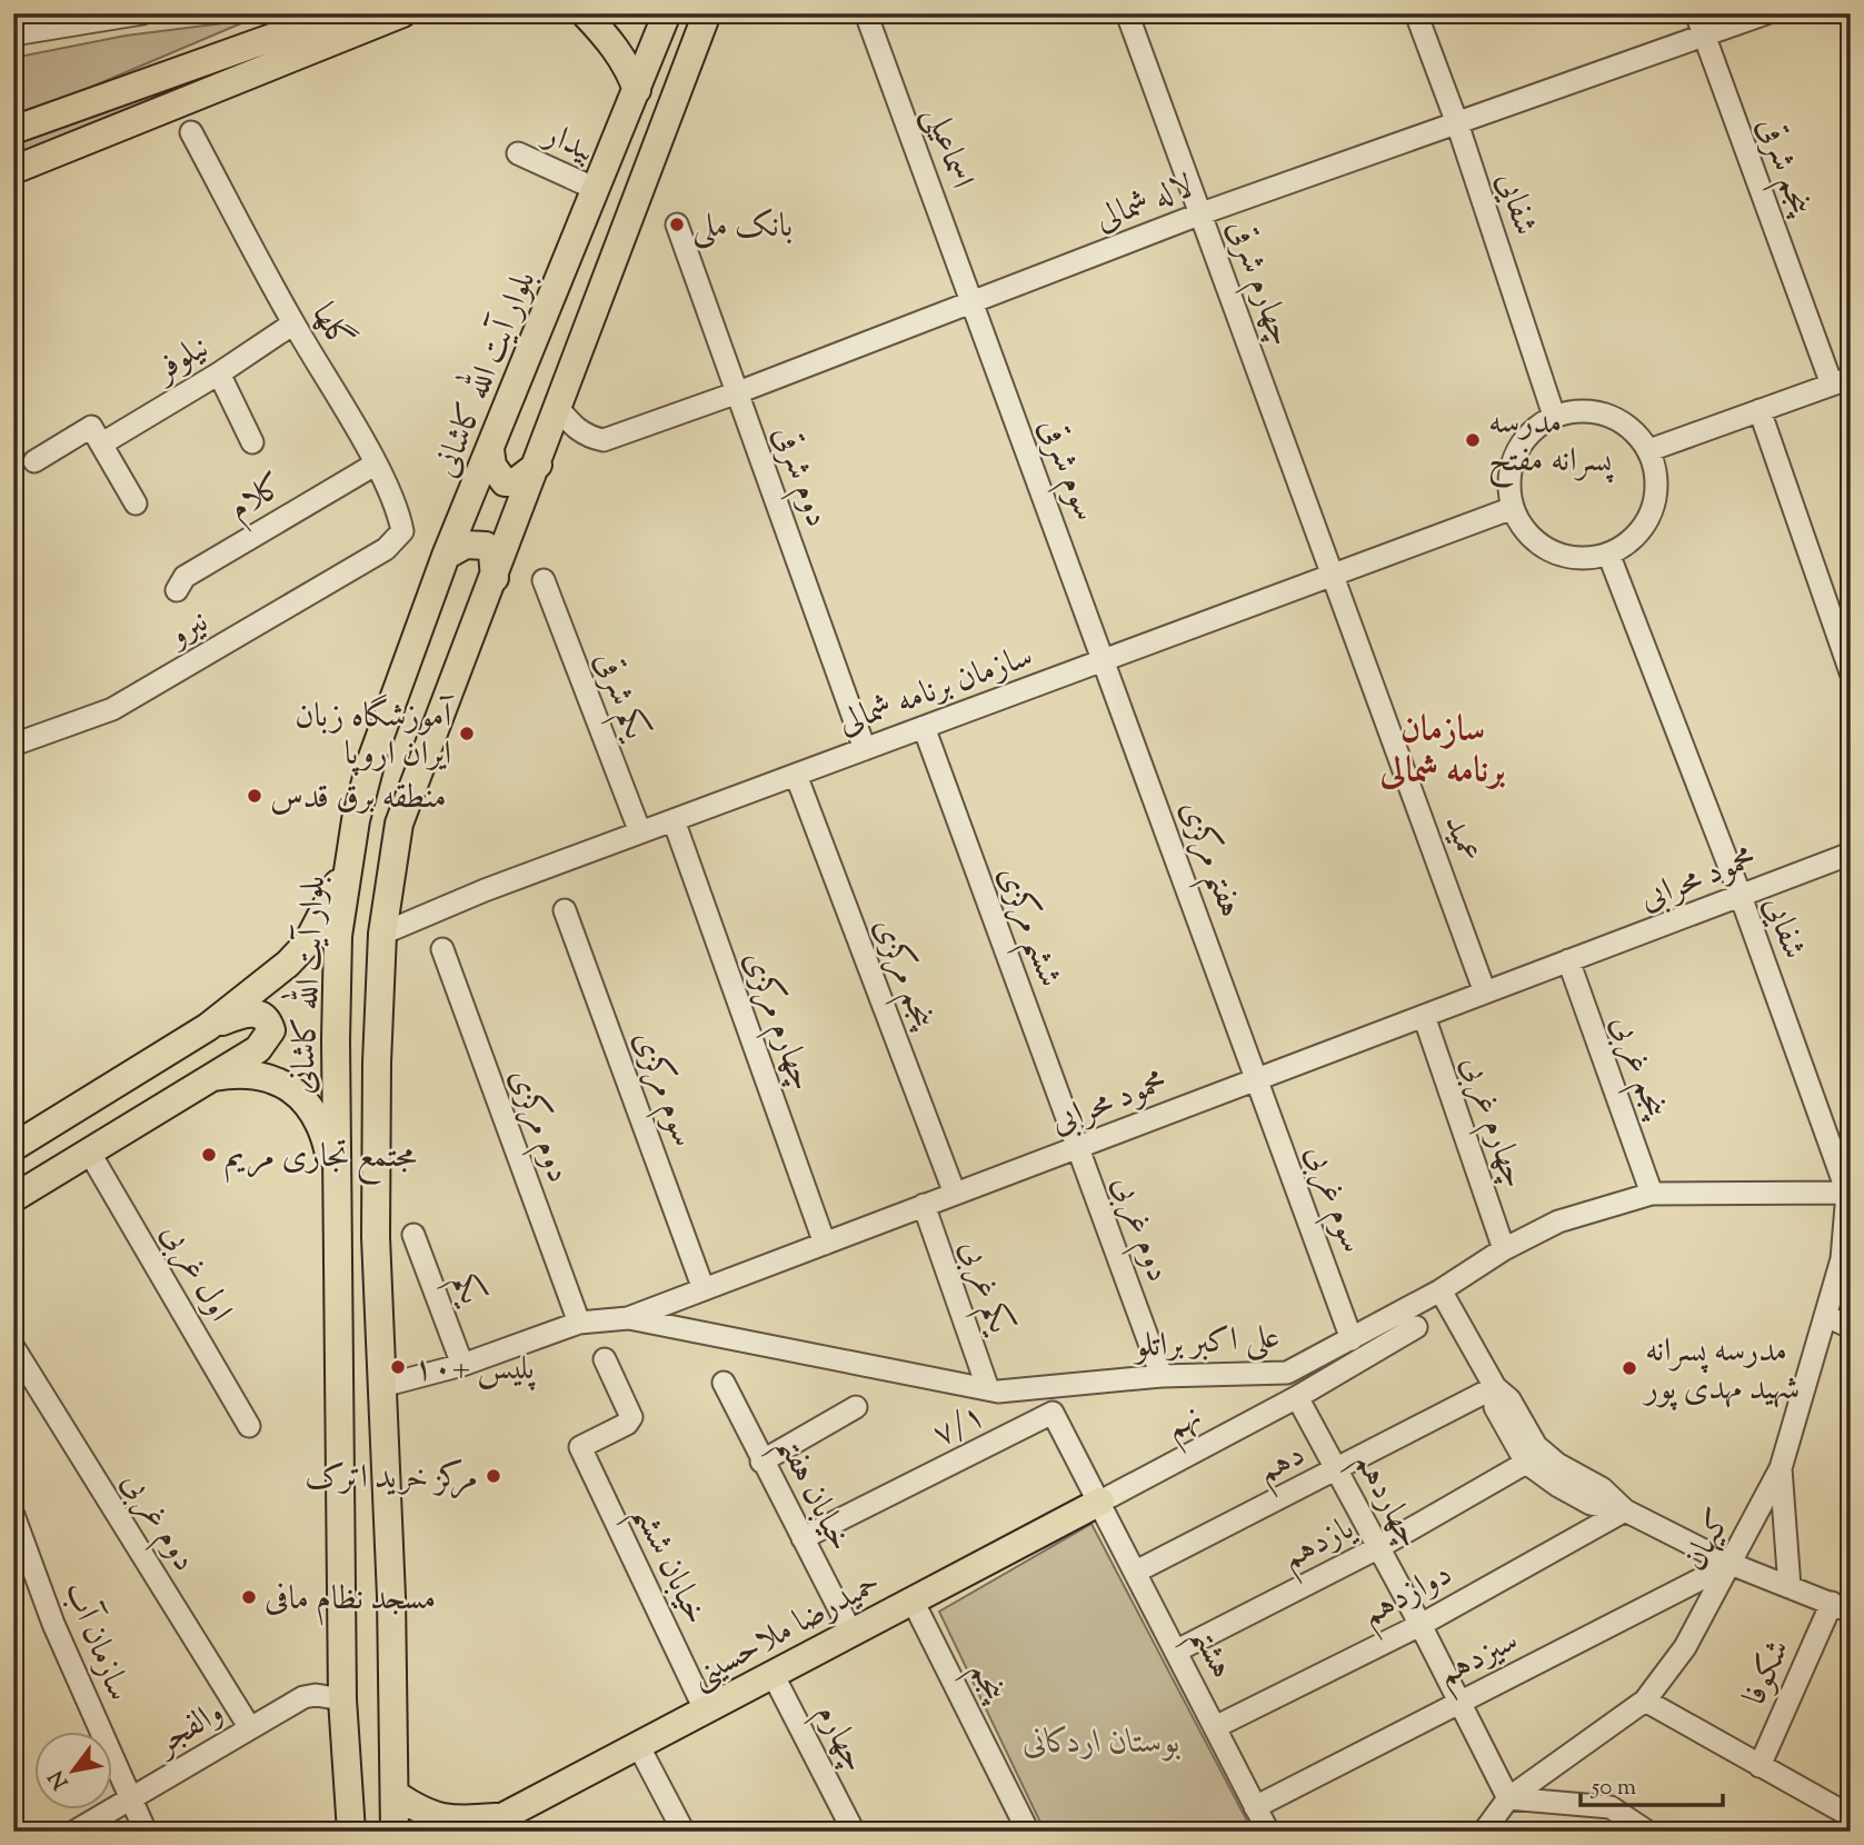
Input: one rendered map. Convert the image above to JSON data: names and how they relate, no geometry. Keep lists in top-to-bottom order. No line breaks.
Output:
{"streets":{"main road":["بلوار آیت الله کاشانی","حمیدرضا ملاحسینی"],"street":["بیدار","اسماعیلی","پنجم شرقی","لاله شمالی","شفایی","چهارم شرقی","گلها","نیلوفر","سوم شرقی","دوم شرقی","کلام","نیرو","سازمان برنامه شمالی","یکم شرقی","عمید","هفتم مرکزی","محمود محرابی","ششم مرکزی","پنجم مرکزی","چهارم مرکزی","پنجم غربی","سوم مرکزی","چهارم غربی","دوم مرکزی","سوم غربی","دوم غربی","اول غربی","یکم غربی","یکم","علی اکبر براتلو","نهم","۷/۱","دهم","خیابان هفتم","چهاردهم","کیهان","یازدهم","خیابان ششم","دوازدهم","سازمان آب","هشتم","سیزدهم","شکوفا","پنجم","والفجر","چهارم"]},"crossings":[["بیدار","بلوار آیت الله کاشانی"],["اسماعیلی","لاله شمالی"],["اسماعیلی","سوم شرقی"],["پنجم شرقی","لاله شمالی"],["لاله شمالی","شفایی"],["لاله شمالی","چهارم شرقی"],["لاله شمالی","سوم شرقی"],["لاله شمالی","دوم شرقی"],["شفایی","سازمان برنامه شمالی"],["شفایی","محمود محرابی"],["شفایی","علی اکبر براتلو"],["شفایی","کیهان"],["چهارم شرقی","سازمان برنامه شمالی"],["چهارم شرقی","عمید"],["گلها","نیلوفر"],["گلها","کلام"],["گلها","نیرو"],["بلوار آیت الله کاشانی","والفجر"],["سوم شرقی","سازمان برنامه شمالی"],["سوم شرقی","هفتم مرکزی"],["دوم شرقی","سازمان برنامه شمالی"],["سازمان برنامه شمالی","یکم شرقی"],["سازمان برنامه شمالی","عمید"],["سازمان برنامه شمالی","هفتم مرکزی"],["سازمان برنامه شمالی","ششم مرکزی"],["سازمان برنامه شمالی","پنجم مرکزی"],["سازمان برنامه شمالی","چهارم مرکزی"],["عمید","محمود محرابی"],["هفتم مرکزی","محمود محرابی"],["هفتم مرکزی","سوم غربی"],["محمود محرابی","ششم مرکزی"],["محمود محرابی","پنجم مرکزی"],["محمود محرابی","چهارم مرکزی"],["محمود محرابی","پنجم غربی"],["محمود محرابی","سوم مرکزی"],["محمود محرابی","چهارم غربی"],["محمود محرابی","دوم مرکزی"],["محمود محرابی","سوم غربی"],["محمود محرابی","دوم غربی"],["محمود محرابی","یکم غربی"],["محمود محرابی","یکم"],["محمود محرابی","علی اکبر براتلو"],["ششم مرکزی","دوم غربی"],["پنجم غربی","علی اکبر براتلو"],["چهارم غربی","علی اکبر براتلو"],["سوم غربی","علی اکبر براتلو"],["دوم غربی","علی اکبر براتلو"],["دوم غربی","والفجر"],["یکم غربی","علی اکبر براتلو"],["علی اکبر براتلو","کیهان"],["نهم","۷/۱"],["نهم","چهاردهم"],["نهم","حمیدرضا ملاحسینی"],["نهم","هشتم"],["۷/۱","خیابان هفتم"],["۷/۱","حمیدرضا ملاحسینی"],["۷/۱","هشتم"],["دهم","چهاردهم"],["دهم","هشتم"],["خیابان هفتم","حمیدرضا ملاحسینی"],["چهاردهم","کیهان"],["چهاردهم","یازدهم"],["چهاردهم","دوازدهم"],["چهاردهم","سیزدهم"],["کیهان","سیزدهم"],["کیهان","شکوفا"],["یازدهم","هشتم"],["خیابان ششم","حمیدرضا ملاحسینی"],["دوازدهم","هشتم"],["حمیدرضا ملاحسینی","هشتم"],["حمیدرضا ملاحسینی","پنجم"],["حمیدرضا ملاحسینی","چهارم"],["سازمان آب","والفجر"],["هشتم","سیزدهم"]],"districts":["سازمان برنامه شمالی"],"parks":["بوستان اردکانی"],"places":["بانک ملی","مدرسه پسرانه مفتح","آموزشگاه زبان ایران اروپا","منطقه برق قدس","مجتمع تجاری مریم","پلیس +۱۰","مدرسه پسرانه شهید مهدی پور","مرکز خرید اترک","مسجد نظام مافی"],"scale_bar":"50 m","north":"bottom left"}
